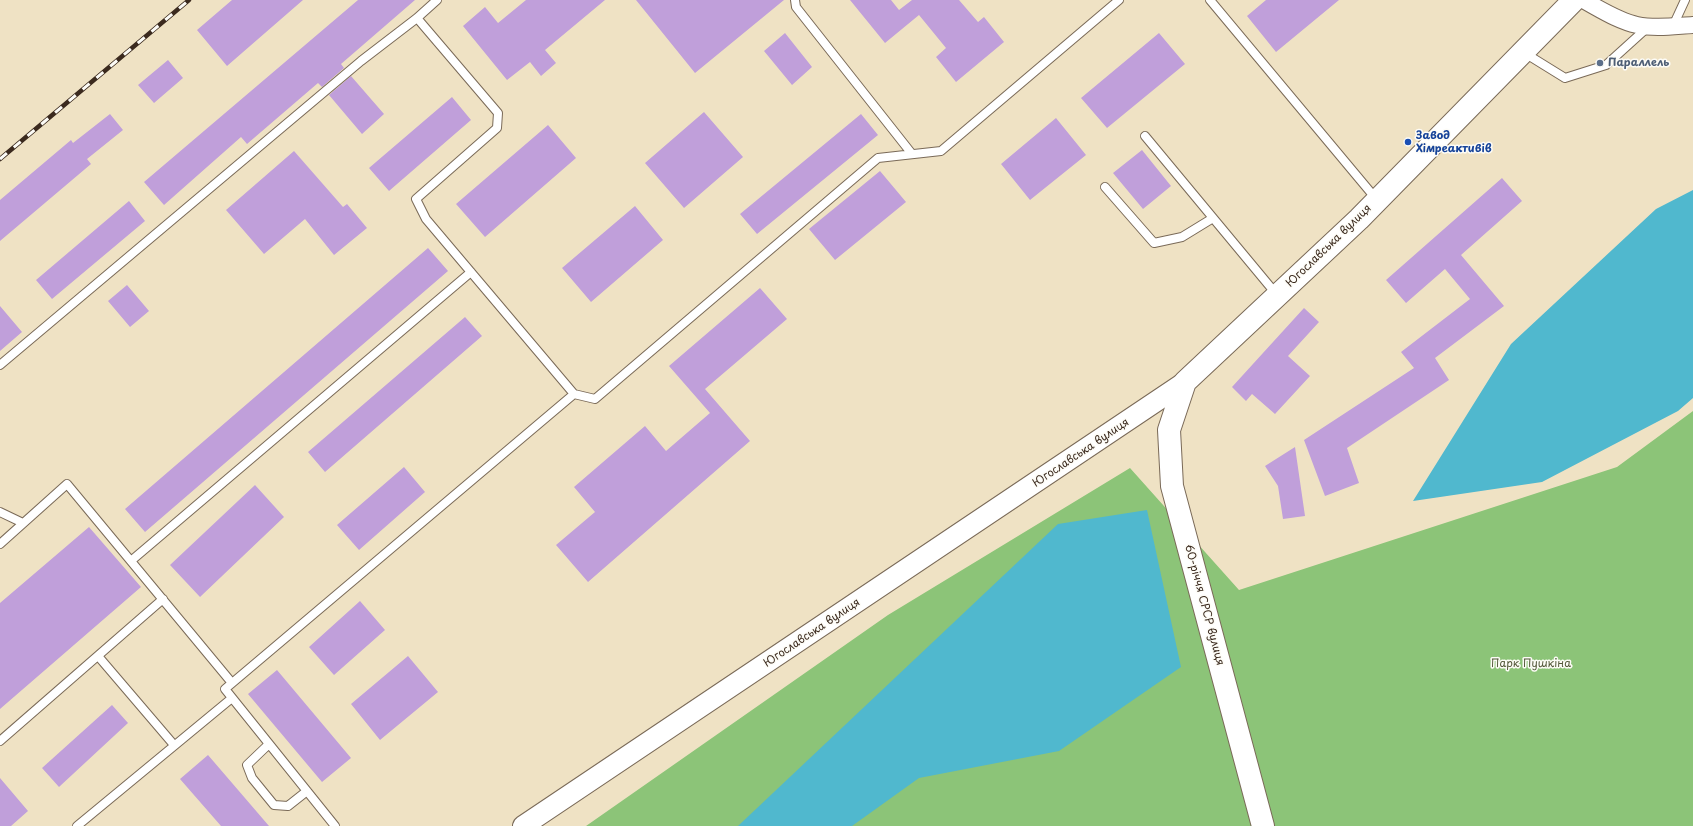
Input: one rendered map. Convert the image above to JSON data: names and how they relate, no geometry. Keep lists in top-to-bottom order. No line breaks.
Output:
{"streets":{"main road":["Югославська вулиця","60-річчя СРСР вулиця"]},"crossings":[["Югославська вулиця","60-річчя СРСР вулиця"]],"parks":["Парк Пушкіна"],"places":["Параллель","Завод Хімреактивів"]}
